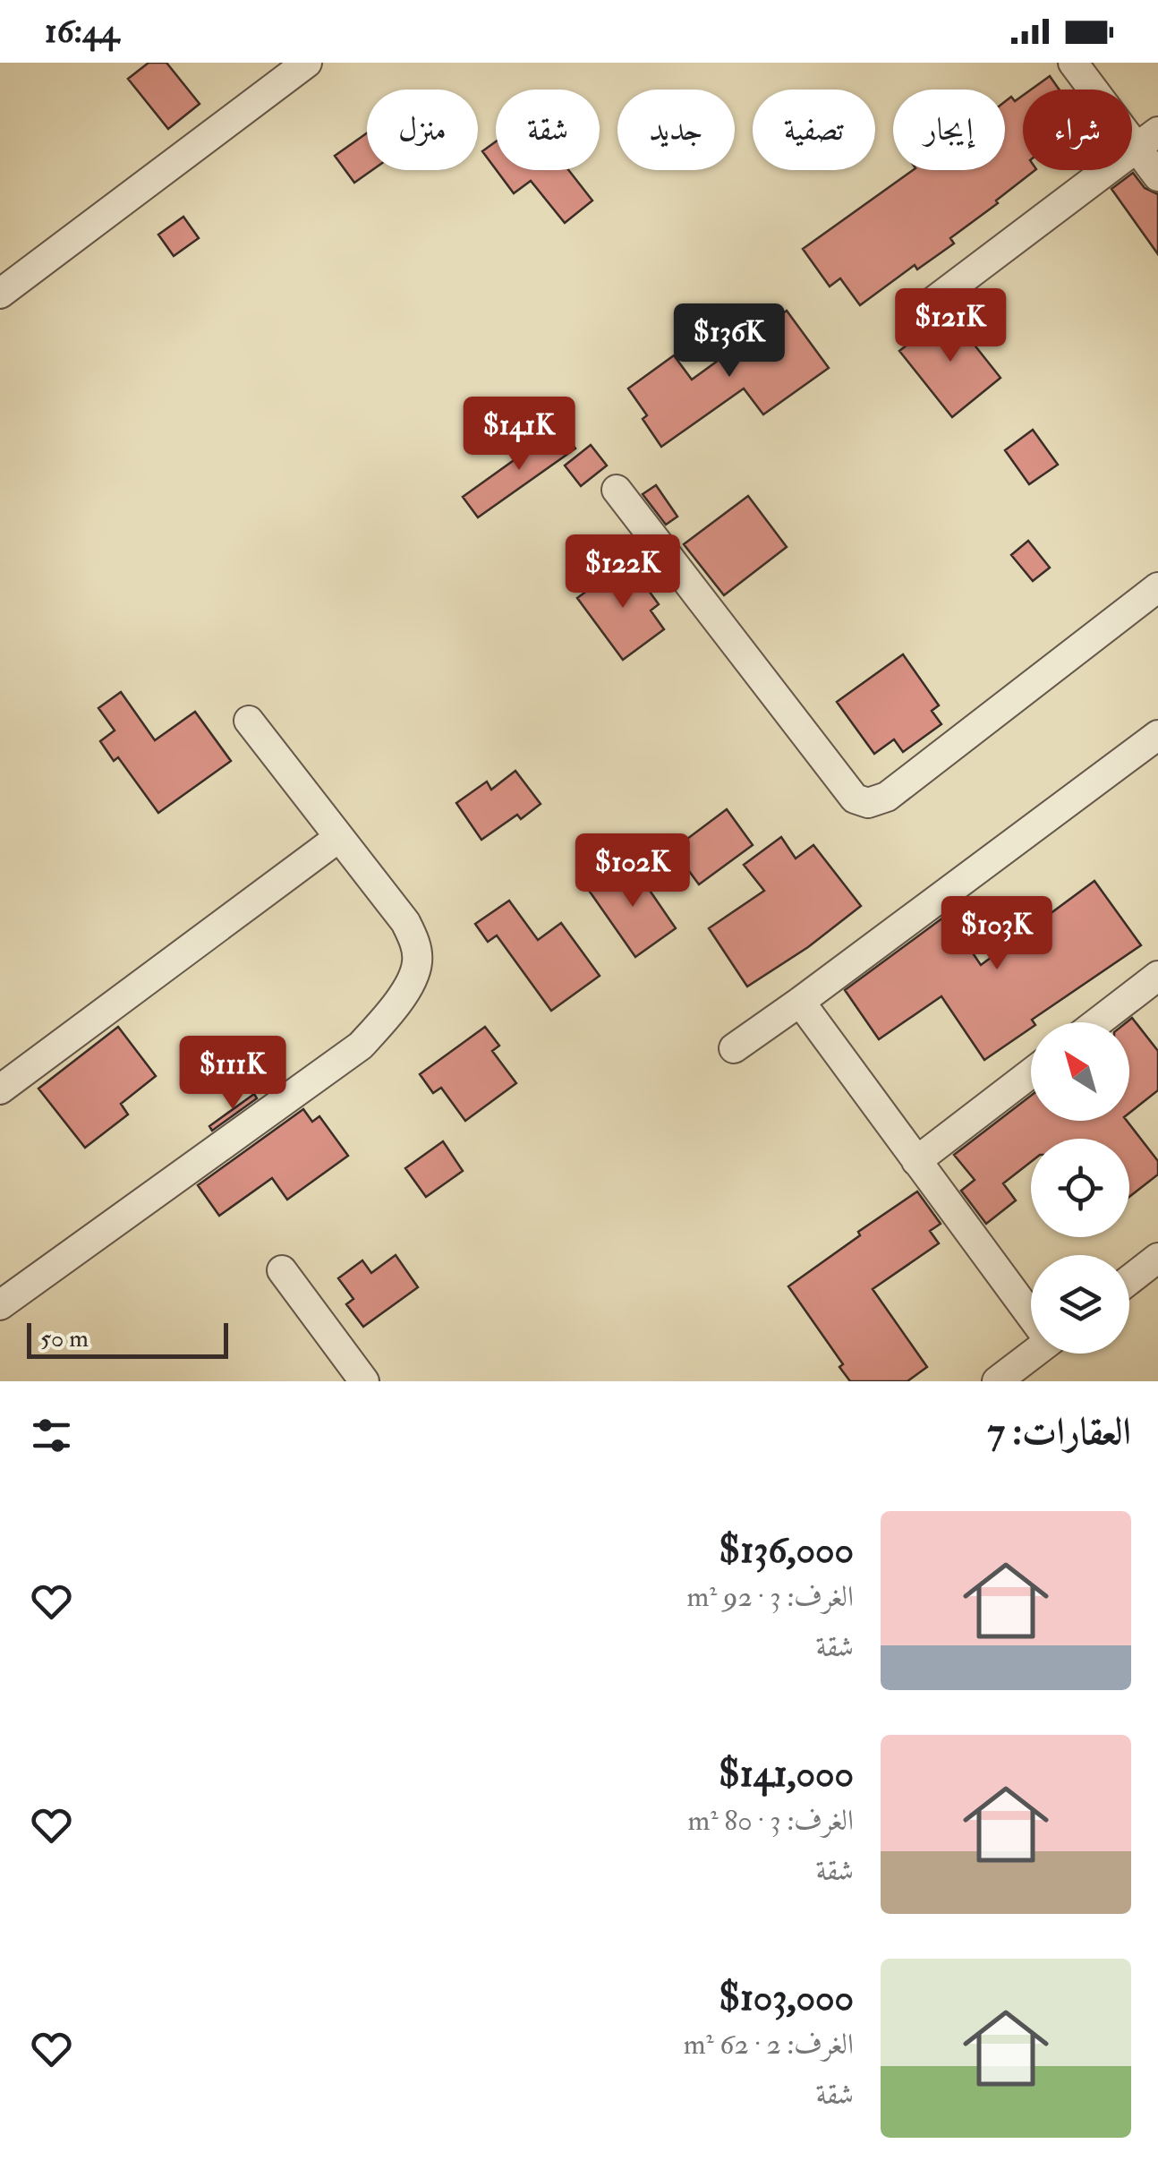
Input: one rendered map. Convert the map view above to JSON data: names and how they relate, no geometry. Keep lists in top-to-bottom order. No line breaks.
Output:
{"scale_bar":"50 m","north":"top left","page":{"status":"16:44","chip":["شراء","إيجار","تصفية","جديد","شقة","منزل"],"price":["$121K","$136K","$141K","$122K","$102K","$103K","$111K"],"scale":"50 m","heading":"العقارات: 7","list":[{"name":"$136,000","note":"الغرف: 3 · 92 m² · شقة"},{"name":"$141,000","note":"الغرف: 3 · 80 m² · شقة"},{"name":"$103,000","note":"الغرف: 2 · 62 m² · شقة"}]}}
